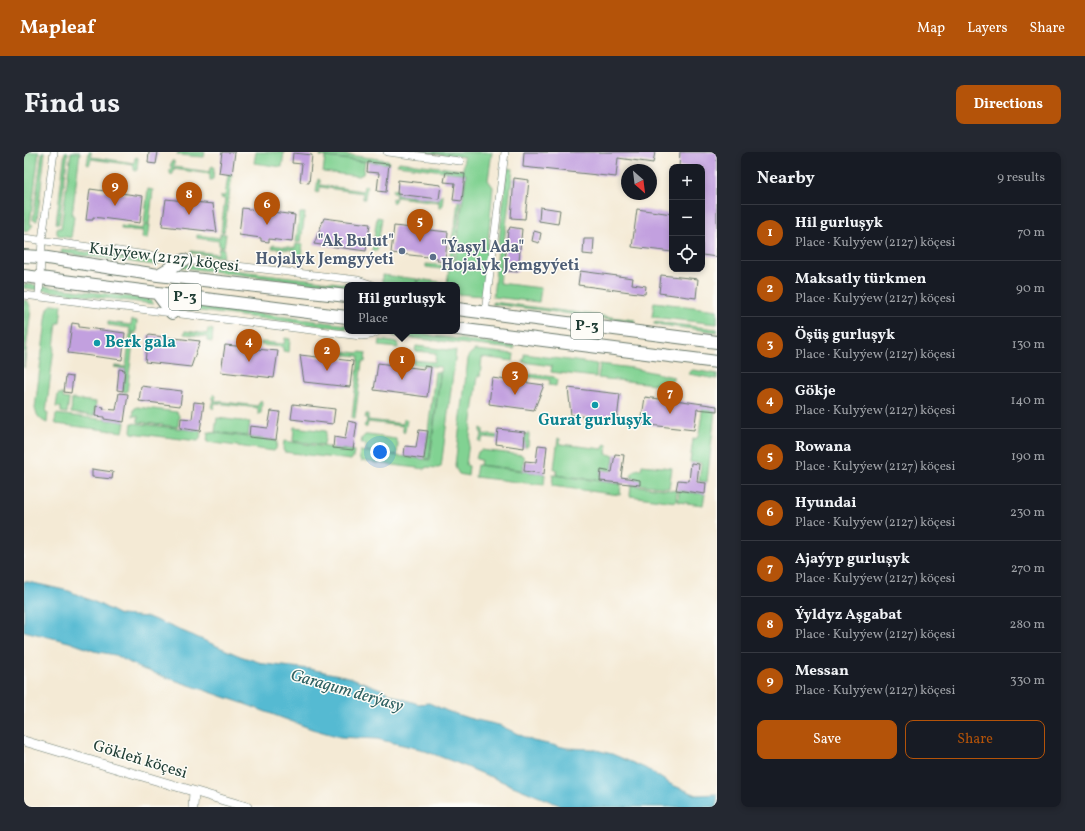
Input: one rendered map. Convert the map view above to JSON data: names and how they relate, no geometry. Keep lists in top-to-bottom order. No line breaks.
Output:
{"streets":{"highway":["Kulyýew (2127) köçesi","P-3"],"street":["Gökleň köçesi"]},"water":["Garagum derýasy"],"places":["\"Ak Bulut\" Hojalyk Jemgyýeti","\"Ýaşyl Ada\" Hojalyk Jemgyýeti","Berk gala","Gurat gurluşyk"],"north":"bottom right","page":{"header":"Mapleaf","nav":["Map","Layers","Share"],"title":"Find us","buttons":["Directions",["Save","Share"]],"heading":["Nearby","9 results"],"map_buttons":["+","−"],"pins":["9","8","6","5","4","2","1","3","7"],"list":[{"mark":"1","name":"Hil gurluşyk","note":"Place · Kulyýew (2127) köçesi","value":"70 m"},{"mark":"2","name":"Maksatly türkmen","note":"Place · Kulyýew (2127) köçesi","value":"90 m"},{"mark":"3","name":"Öşüş gurluşyk","note":"Place · Kulyýew (2127) köçesi","value":"130 m"},{"mark":"4","name":"Gökje","note":"Place · Kulyýew (2127) köçesi","value":"140 m"},{"mark":"5","name":"Rowana","note":"Place · Kulyýew (2127) köçesi","value":"190 m"},{"mark":"6","name":"Hyundai","note":"Place · Kulyýew (2127) köçesi","value":"230 m"},{"mark":"7","name":"Ajaýyp gurluşyk","note":"Place · Kulyýew (2127) köçesi","value":"270 m"},{"mark":"8","name":"Ýyldyz Aşgabat","note":"Place · Kulyýew (2127) köçesi","value":"280 m"},{"mark":"9","name":"Messan","note":"Place · Kulyýew (2127) köçesi","value":"330 m"}],"popup":["Hil gurluşyk","Place"]}}
